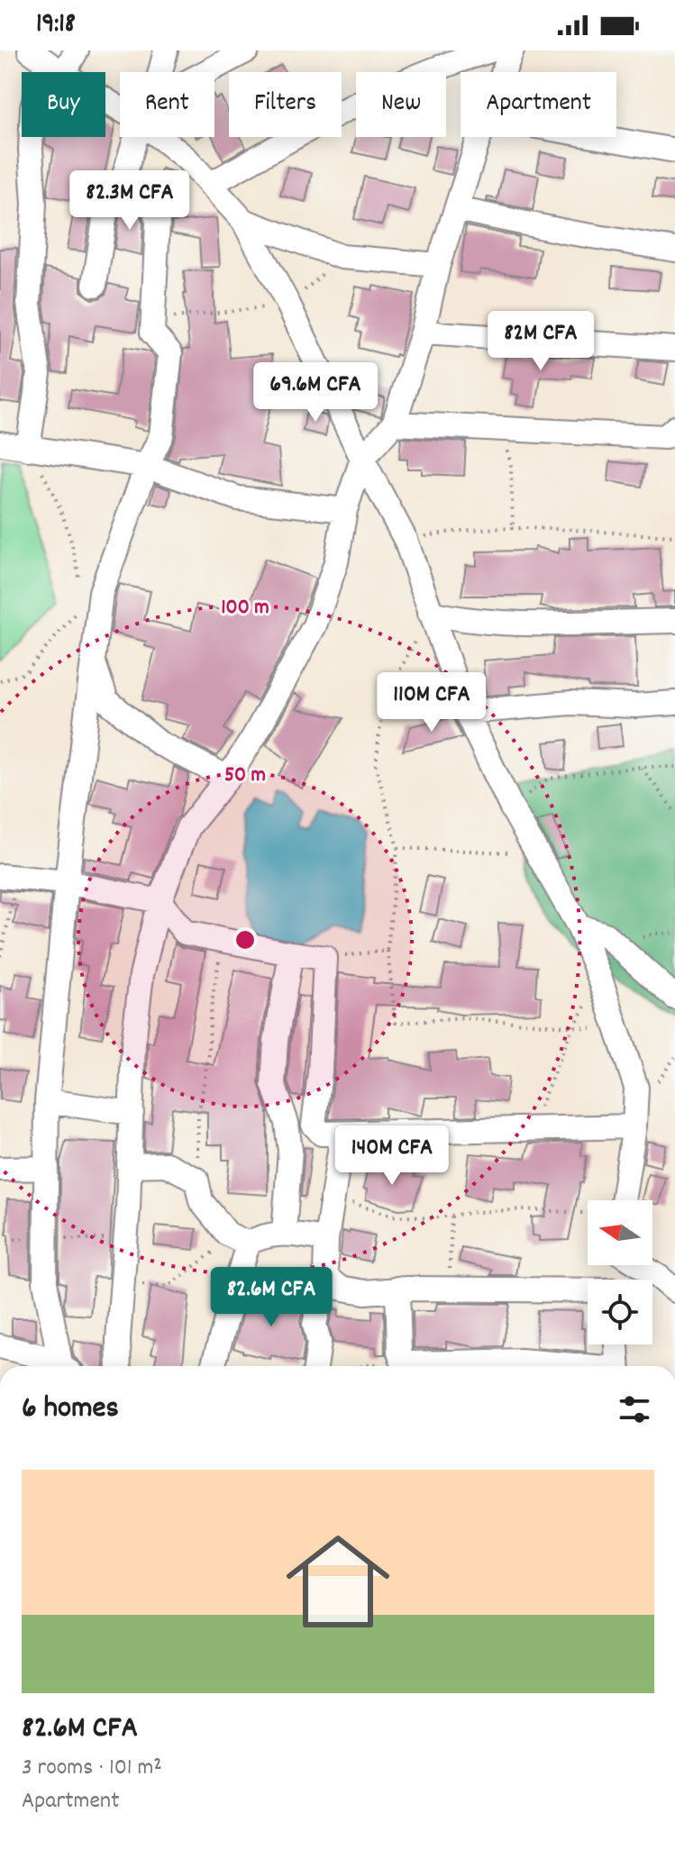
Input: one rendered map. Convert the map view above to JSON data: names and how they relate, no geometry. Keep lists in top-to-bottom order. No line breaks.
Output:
{"north":"left","page":{"status":"19:18","chip":["Buy","Rent","Filters","New","Apartment"],"price":["82.3M CFA","82M CFA","69.6M CFA","110M CFA","140M CFA","82.6M CFA"],"heading":"6 homes","list":[{"name":"82.6M CFA","note":"3 rooms · 101 m² · Apartment"}]},"rings":["100 m","50 m"]}
